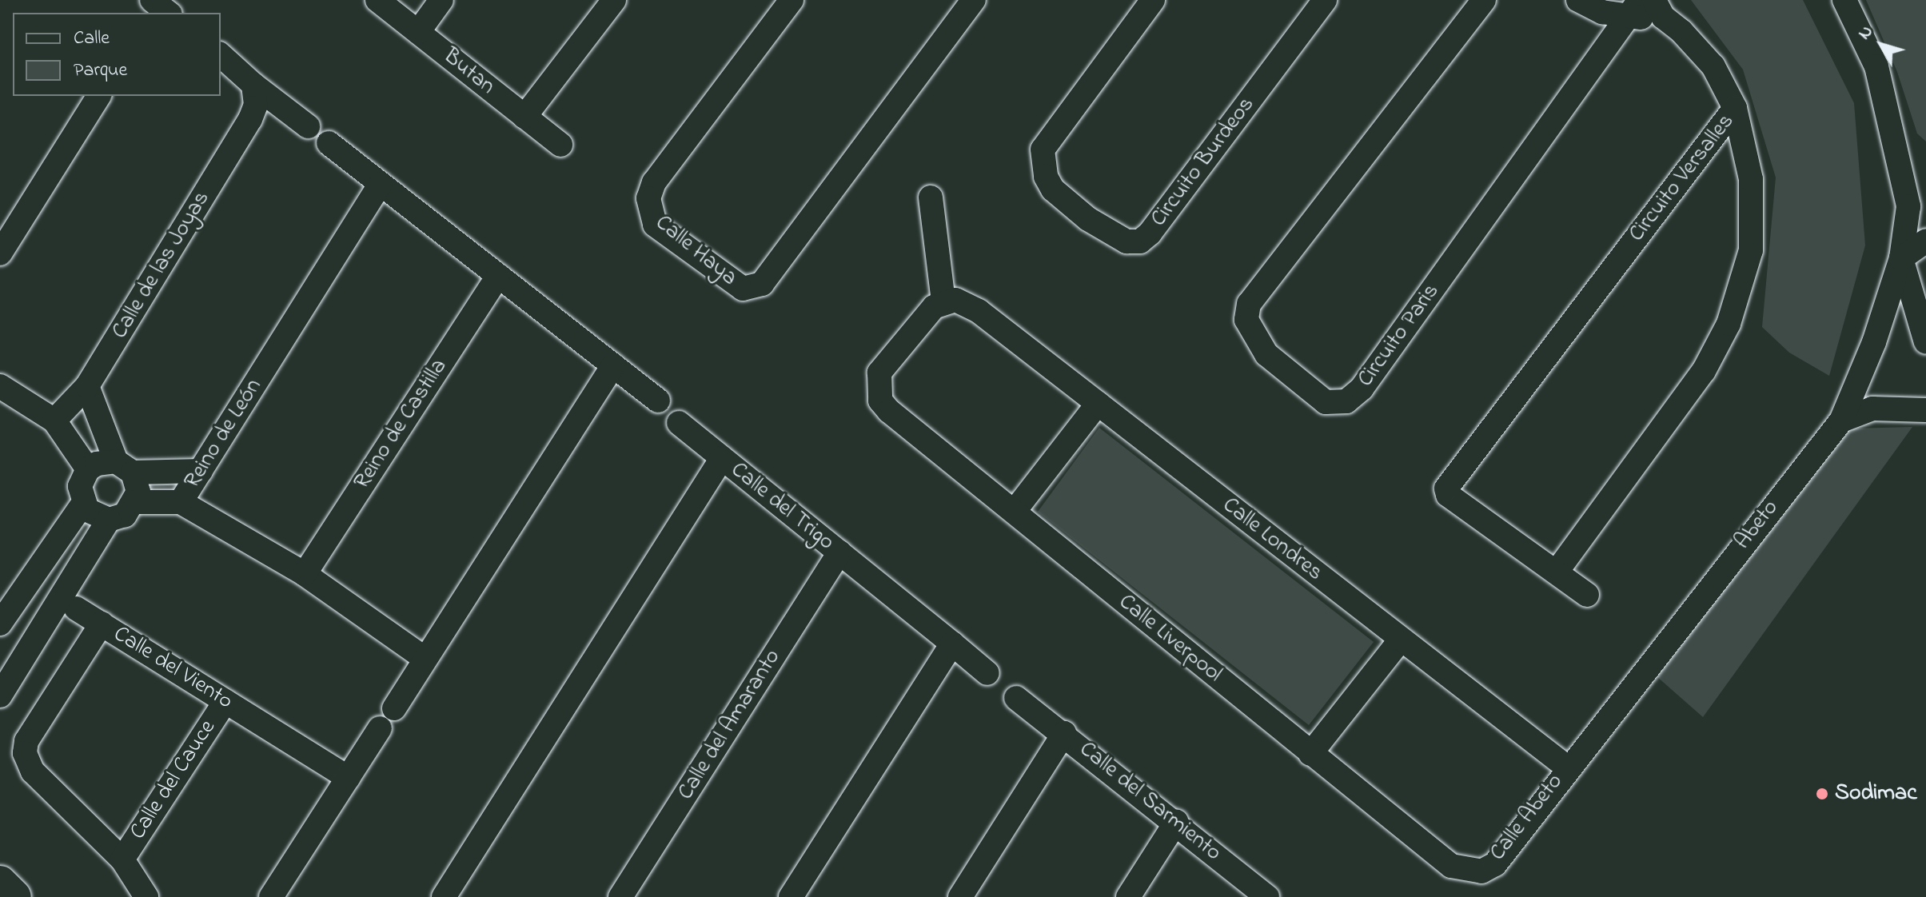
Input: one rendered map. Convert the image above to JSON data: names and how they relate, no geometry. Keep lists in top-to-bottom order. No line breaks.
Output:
{"streets":{"street":["Butan","Circuito Burdeos","Circuito Versalles","Calle Haya","Calle de las Joyas","Circuito Paris","Reino de Castilla","Reino de León","Calle del Trigo","Abeto","Calle Londres","Calle Liverpool","Calle del Viento","Calle del Amaranto","Calle del Cauce","Calle del Sarmiento","Calle Abeto"]},"crossings":[["Reino de Castilla","Reino de León"],["Calle del Trigo","Calle del Amaranto"],["Abeto","Calle Londres"],["Abeto","Calle Abeto"],["Calle Londres","Calle Liverpool"],["Calle Londres","Calle Abeto"],["Calle Liverpool","Calle Abeto"],["Calle del Viento","Calle del Cauce"]],"places":["Sodimac"],"legend":["Calle","Parque"],"north":"top left"}
